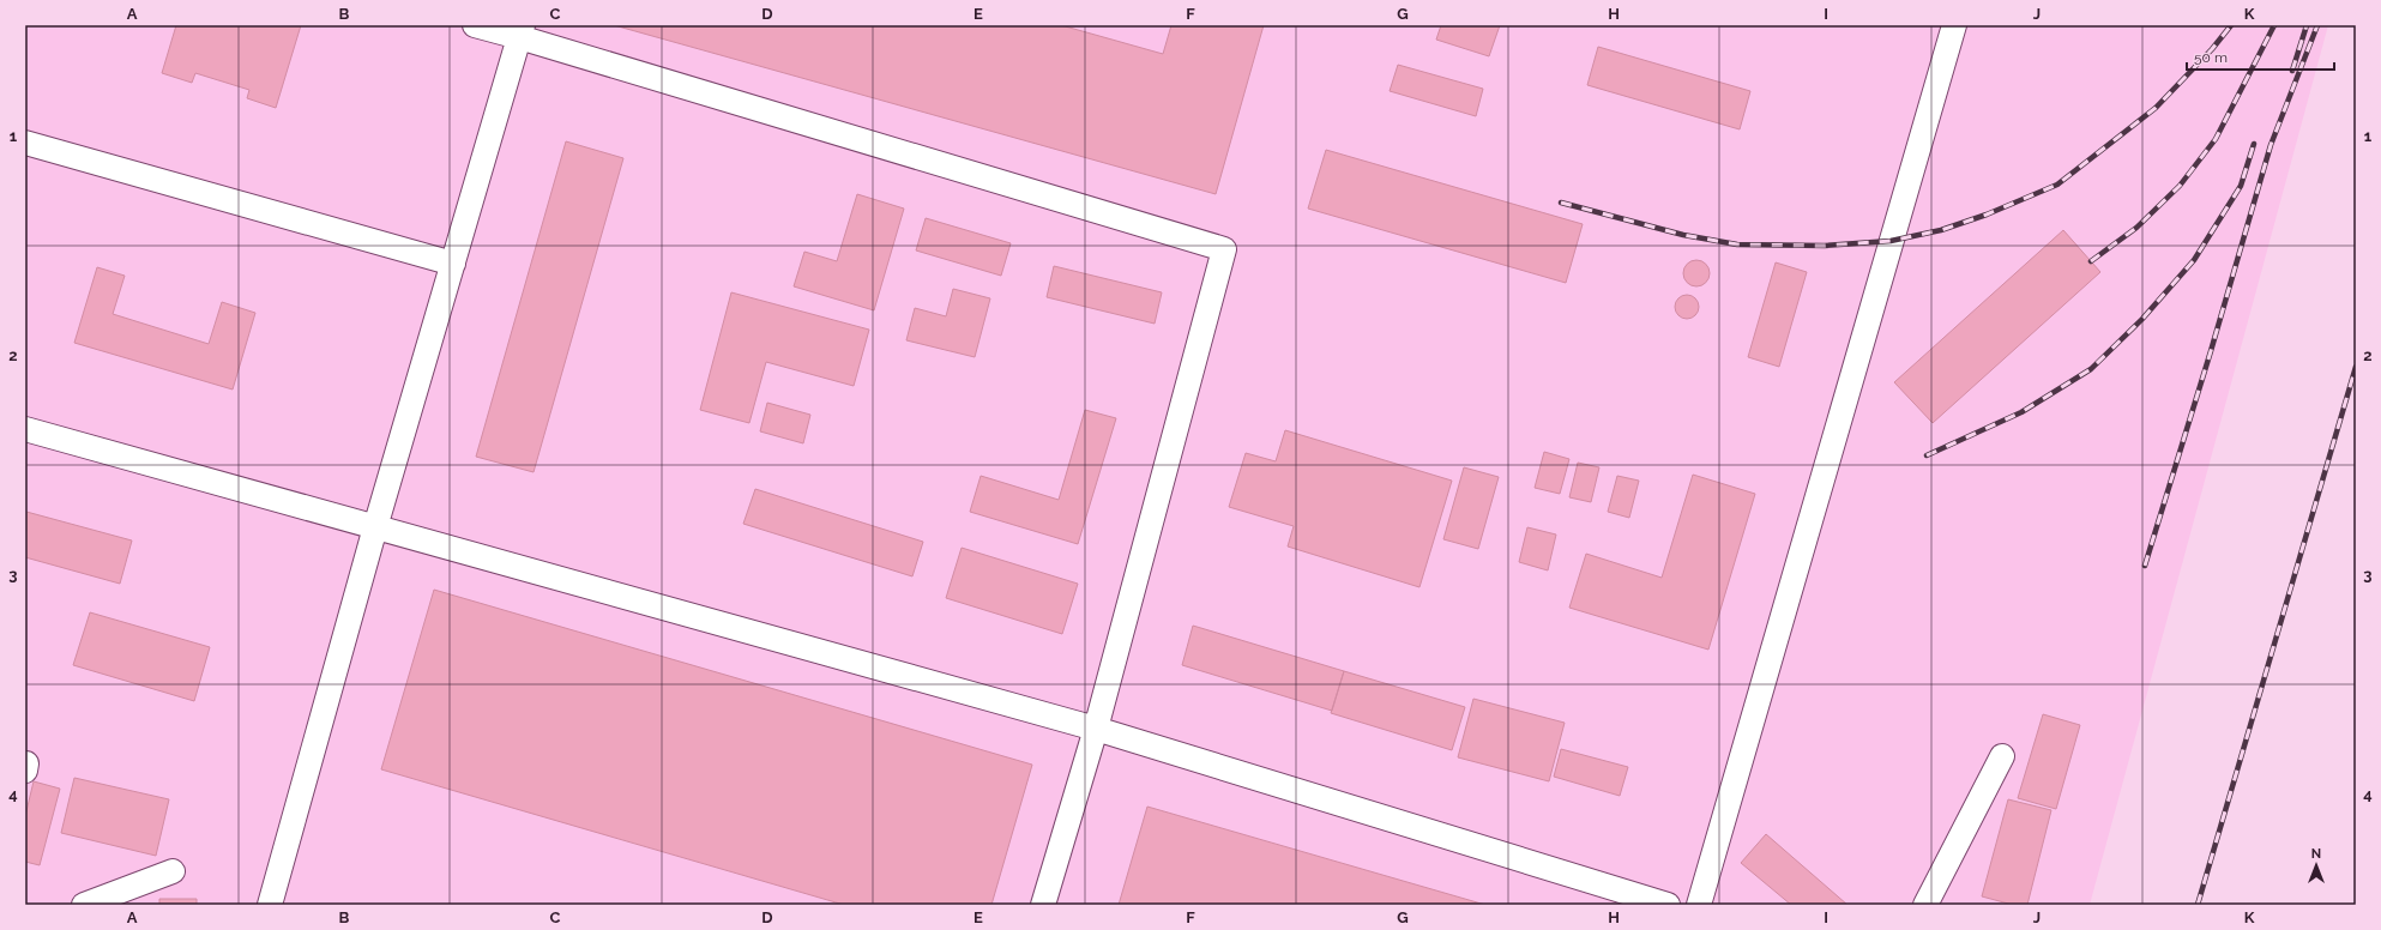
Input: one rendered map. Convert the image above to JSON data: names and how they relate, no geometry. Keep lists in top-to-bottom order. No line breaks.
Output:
{"scale_bar":"50 m","north":"top","grid":{"columns":["A","B","C","D","E","F","G","H","I","J","K"],"rows":["1","2","3","4"]}}
